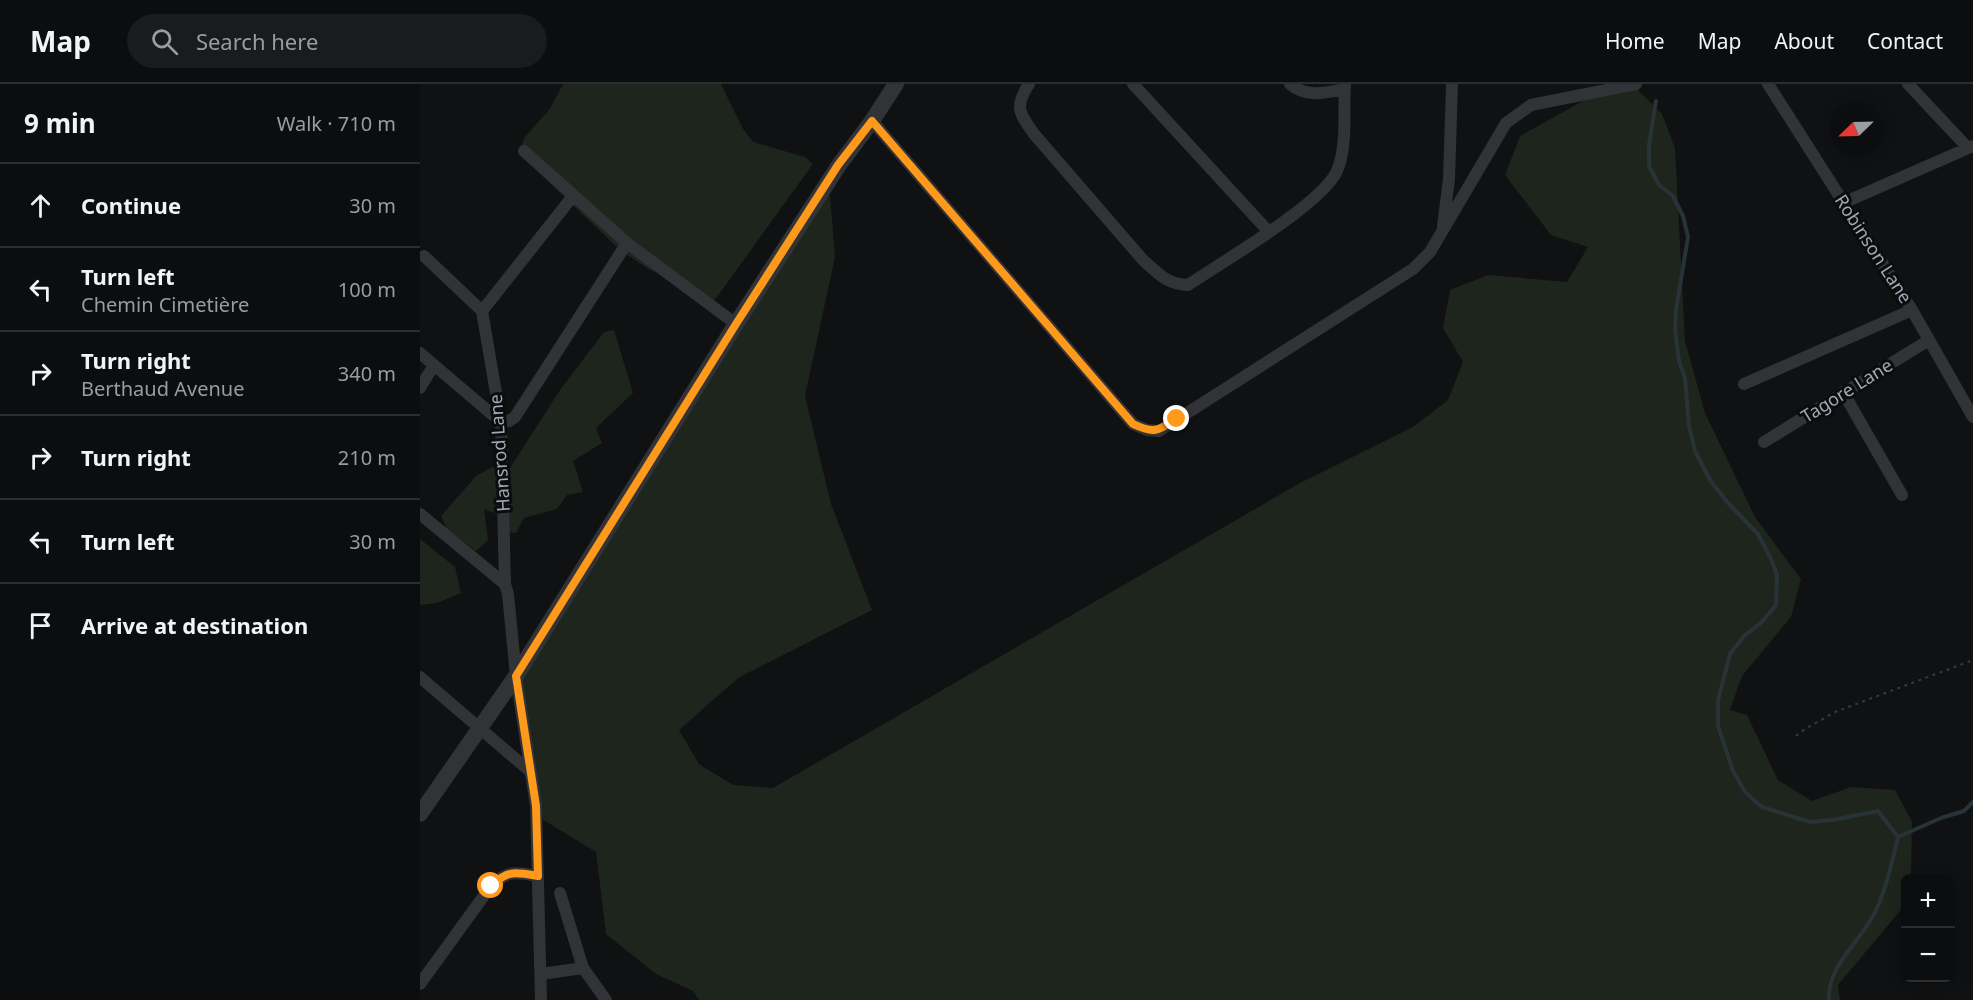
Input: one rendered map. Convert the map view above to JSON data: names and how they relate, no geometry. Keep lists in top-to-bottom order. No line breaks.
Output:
{"streets":{"street":["Robinson Lane","Tagore Lane","Hansrod Lane"]},"crossings":[["Robinson Lane","Tagore Lane"]],"north":"bottom left","page":{"header":"Map","search":"Search here","nav":["Home","Map","About","Contact"],"heading":["9 min","Walk · 710 m"],"list":[["Continue","30 m"],["Turn left","Chemin Cimetière","100 m"],["Turn right","Berthaud Avenue","340 m"],["Turn right","210 m"],["Turn left","30 m"],"Arrive at destination"],"map_buttons":["+","−"]}}
